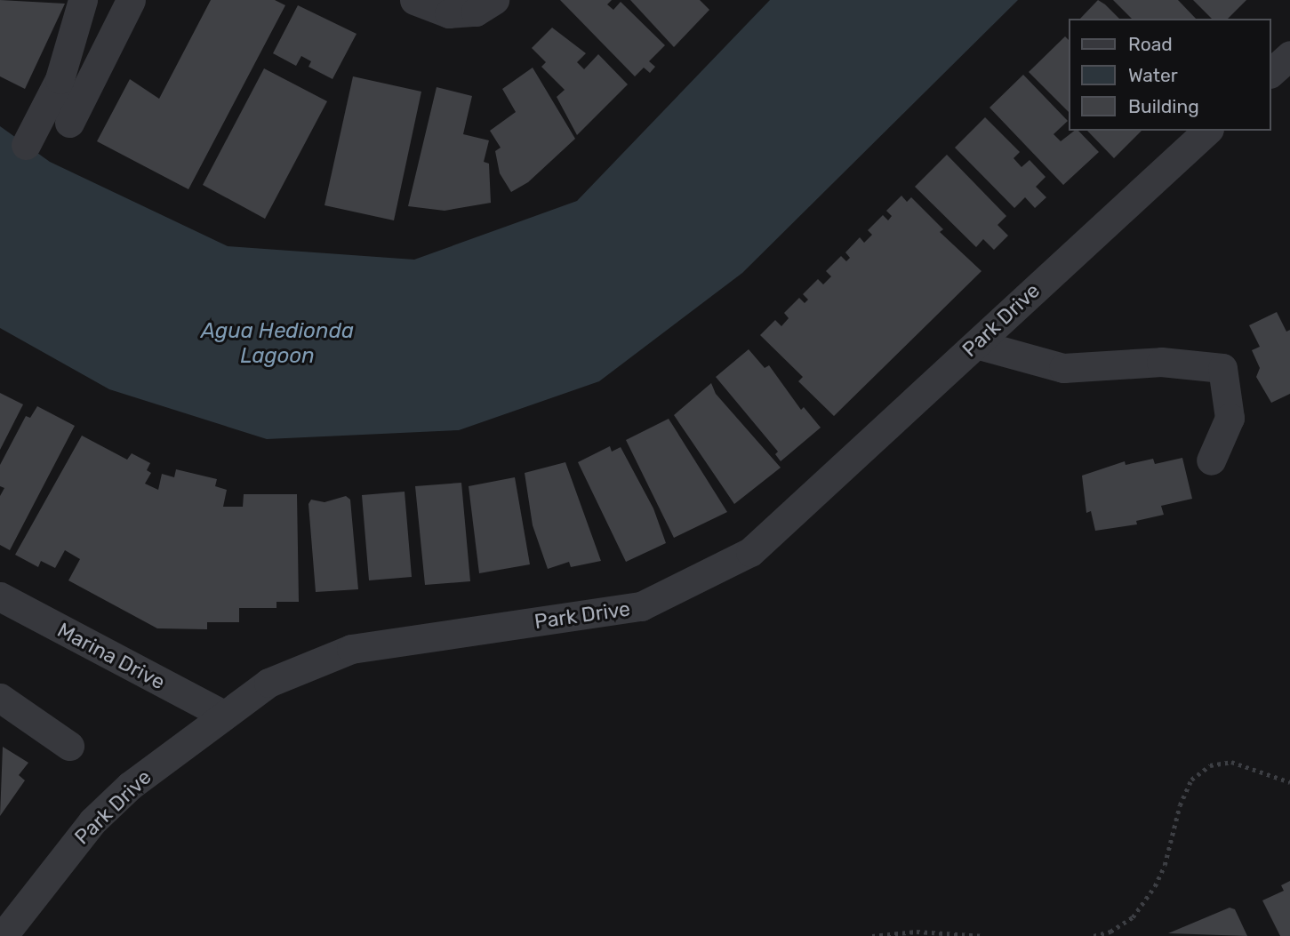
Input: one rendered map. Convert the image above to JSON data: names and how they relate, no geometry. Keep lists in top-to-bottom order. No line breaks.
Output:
{"streets":{"street":["Park Drive","Marina Drive"]},"crossings":[["Park Drive","Marina Drive"]],"water":["Agua Hedionda Lagoon"],"legend":["Road","Water","Building"]}
